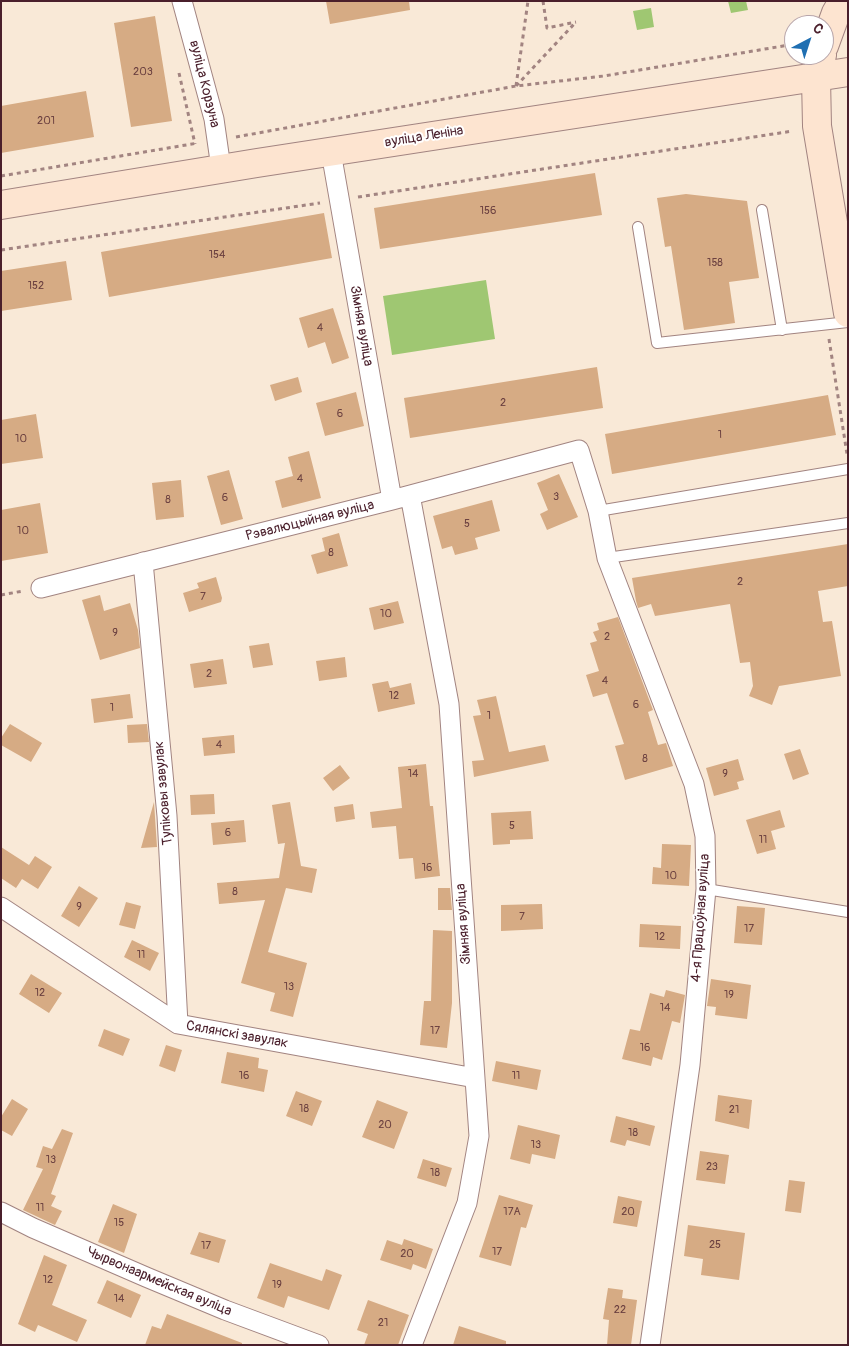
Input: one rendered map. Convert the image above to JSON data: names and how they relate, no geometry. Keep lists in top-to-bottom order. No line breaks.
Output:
{"streets":{"main road":["вуліца Леніна"],"street":["вуліца Корзуна","Зімняя вуліца","Рэвалюцыйная вуліца","Тупіковы завулак","4-я Працоўная вуліца","Сялянскі завулак","Чырвонаармейская вуліца"]},"crossings":[["вуліца Корзуна","вуліца Леніна"],["вуліца Леніна","Зімняя вуліца"],["Зімняя вуліца","Рэвалюцыйная вуліца"],["Зімняя вуліца","Сялянскі завулак"],["Рэвалюцыйная вуліца","Тупіковы завулак"],["Рэвалюцыйная вуліца","4-я Працоўная вуліца"],["Тупіковы завулак","Сялянскі завулак"]],"house_numbers":["203","201","156","154","158","152","4","2","6","1","10","4","3","6","8","5","10","8","2","7","10","9","2","2","4","12","6","1","1","4","8","14","9","5","6","11","16","10","8","9","7","17","12","11","13","12","19","14","17","16","16","11","18","21","20","18","13","13","23","18","11","17А","20","15","25","17","17","20","12","19","14","22","21"],"north":"top right"}
